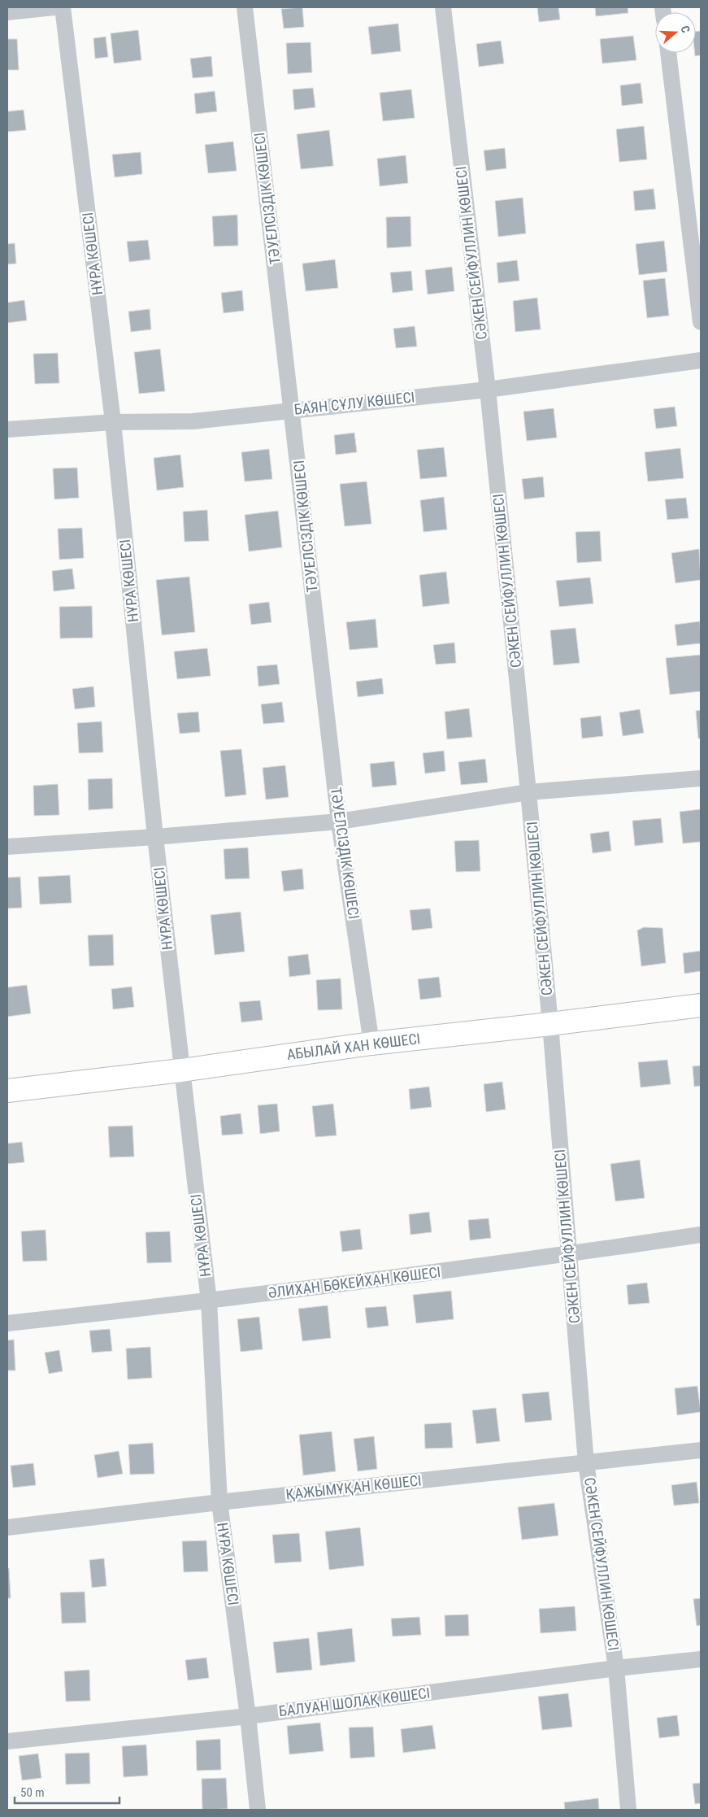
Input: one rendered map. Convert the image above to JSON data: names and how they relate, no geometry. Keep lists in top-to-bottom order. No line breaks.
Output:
{"streets":{"street":["ТӘУЕЛСІЗДІК КӨШЕСІ","СӘКЕН СЕЙФУЛЛИН КӨШЕСІ","НҰРА КӨШЕСІ","БАЯН СҰЛУ КӨШЕСІ","АБЫЛАЙ ХАН КӨШЕСІ","ӘЛИХАН БӨКЕЙХАН КӨШЕСІ","ҚАЖЫМҰҚАН КӨШЕСІ","БАЛУАН ШОЛАҚ КӨШЕСІ"]},"crossings":[["ТӘУЕЛСІЗДІК КӨШЕСІ","БАЯН СҰЛУ КӨШЕСІ"],["ТӘУЕЛСІЗДІК КӨШЕСІ","АБЫЛАЙ ХАН КӨШЕСІ"],["СӘКЕН СЕЙФУЛЛИН КӨШЕСІ","БАЯН СҰЛУ КӨШЕСІ"],["СӘКЕН СЕЙФУЛЛИН КӨШЕСІ","АБЫЛАЙ ХАН КӨШЕСІ"],["СӘКЕН СЕЙФУЛЛИН КӨШЕСІ","ӘЛИХАН БӨКЕЙХАН КӨШЕСІ"],["СӘКЕН СЕЙФУЛЛИН КӨШЕСІ","ҚАЖЫМҰҚАН КӨШЕСІ"],["СӘКЕН СЕЙФУЛЛИН КӨШЕСІ","БАЛУАН ШОЛАҚ КӨШЕСІ"],["НҰРА КӨШЕСІ","БАЯН СҰЛУ КӨШЕСІ"],["НҰРА КӨШЕСІ","АБЫЛАЙ ХАН КӨШЕСІ"],["НҰРА КӨШЕСІ","ӘЛИХАН БӨКЕЙХАН КӨШЕСІ"],["НҰРА КӨШЕСІ","ҚАЖЫМҰҚАН КӨШЕСІ"],["НҰРА КӨШЕСІ","БАЛУАН ШОЛАҚ КӨШЕСІ"]],"scale_bar":"50 m","north":"right"}
